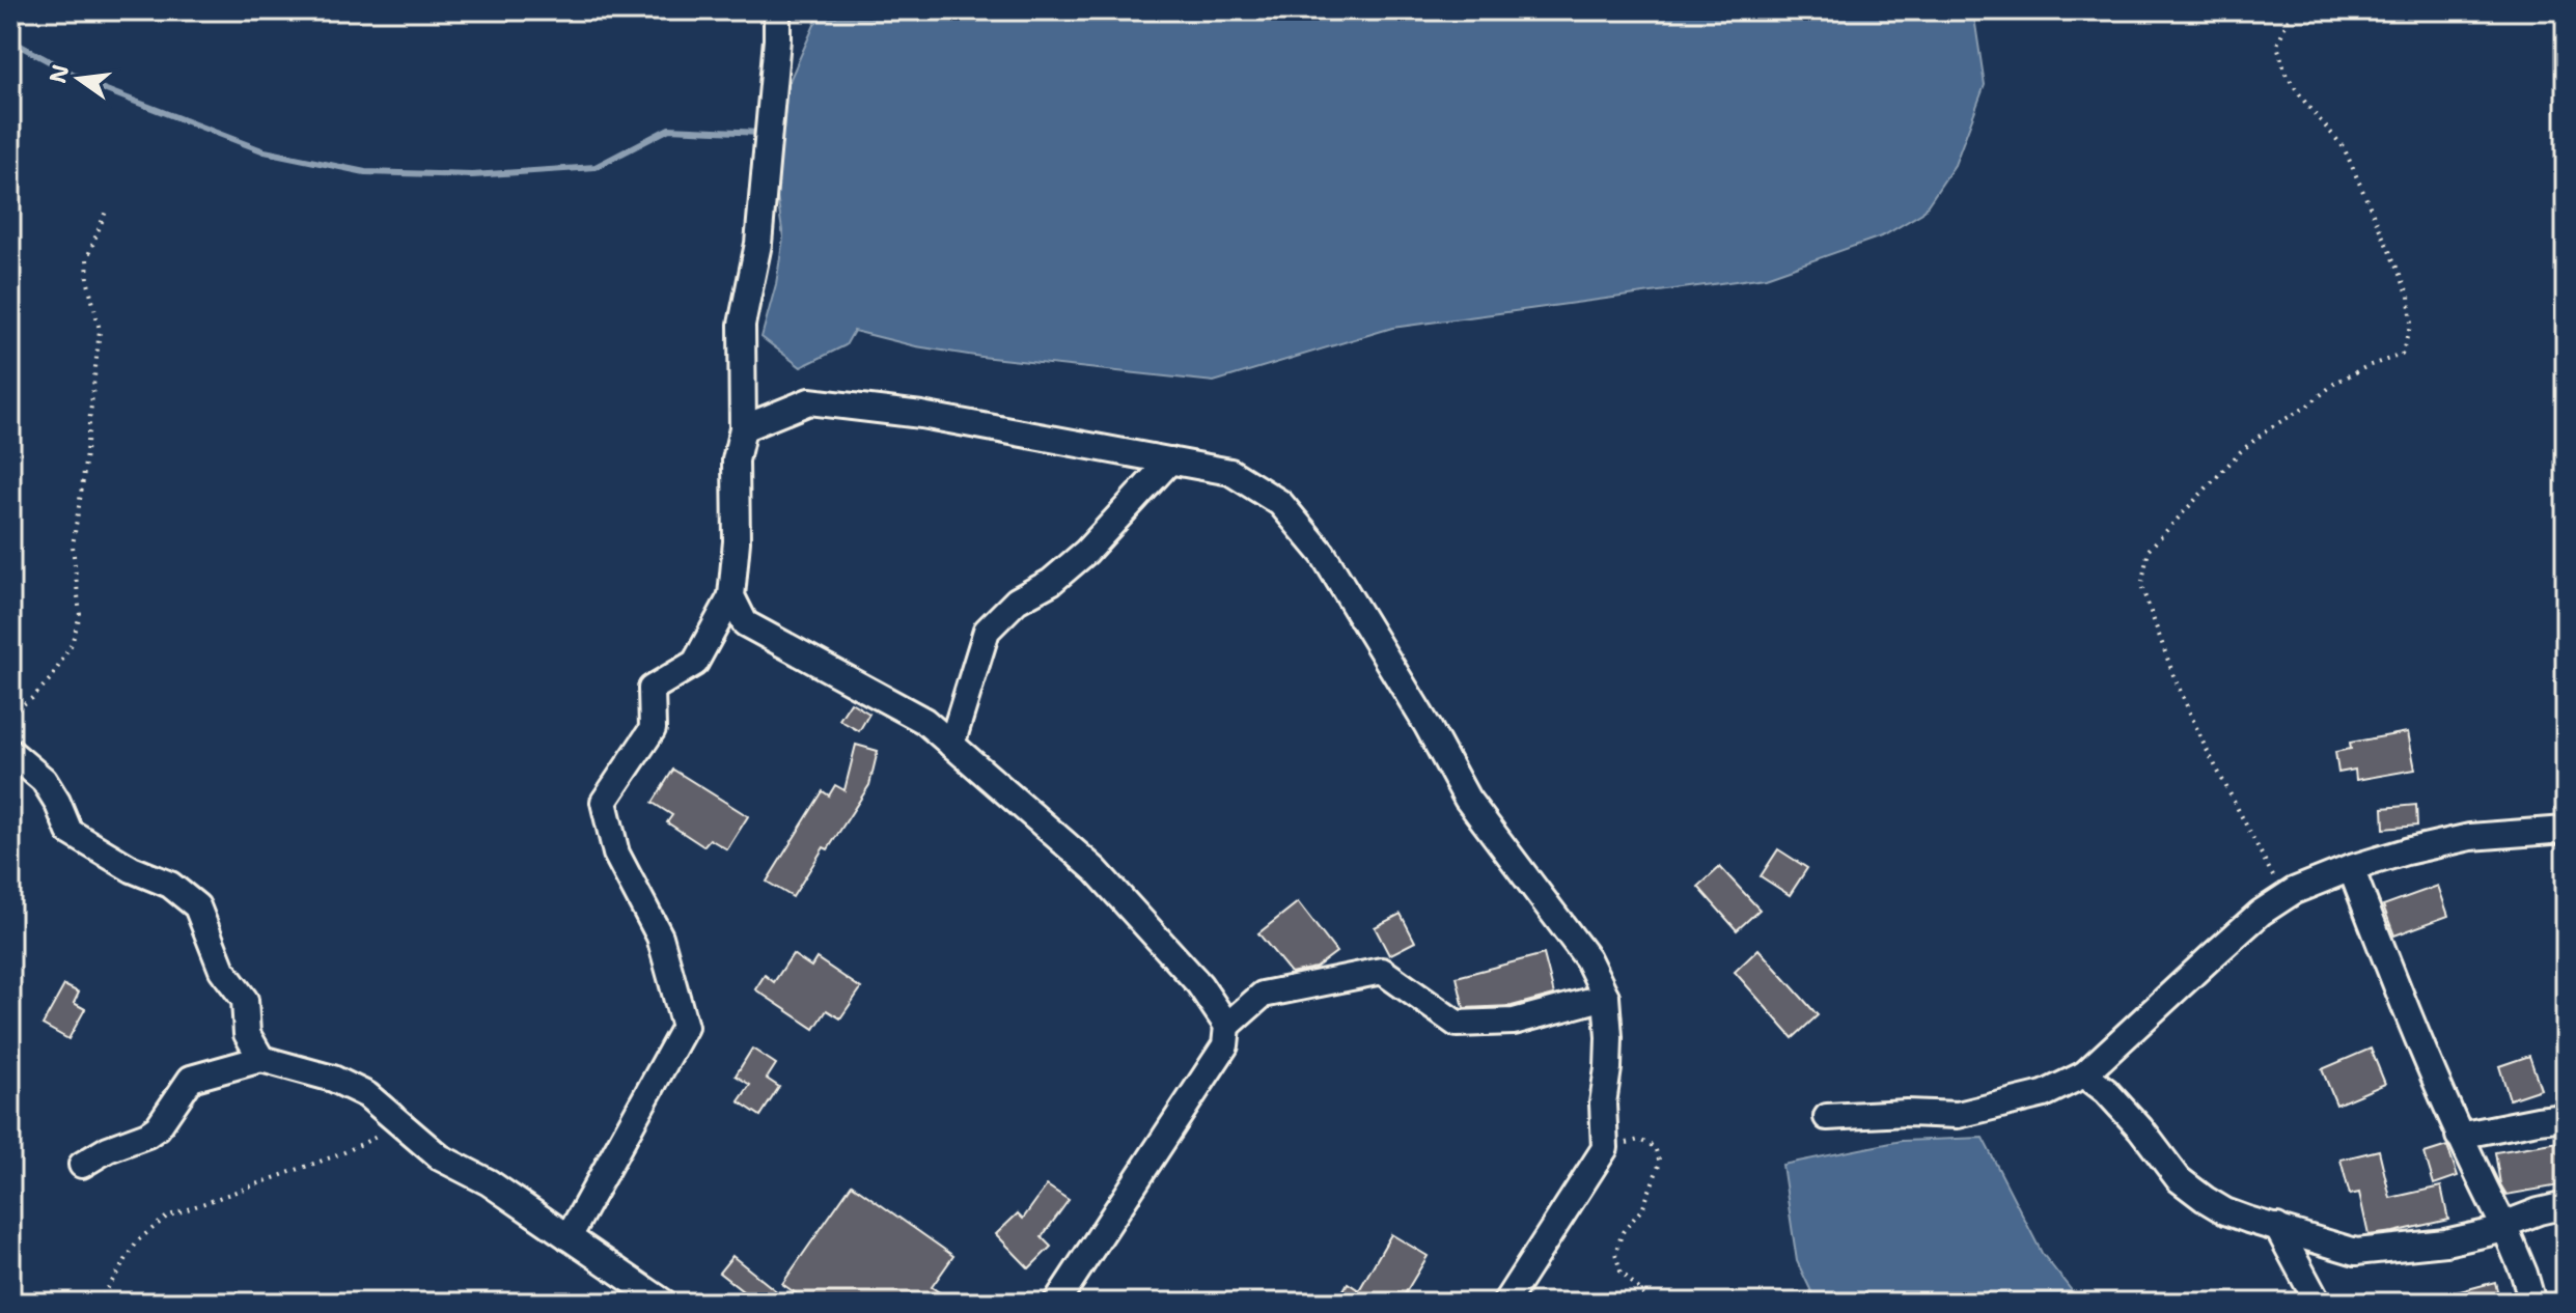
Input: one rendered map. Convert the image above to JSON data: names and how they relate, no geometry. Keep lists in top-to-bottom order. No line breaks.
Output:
{"north":"left"}
